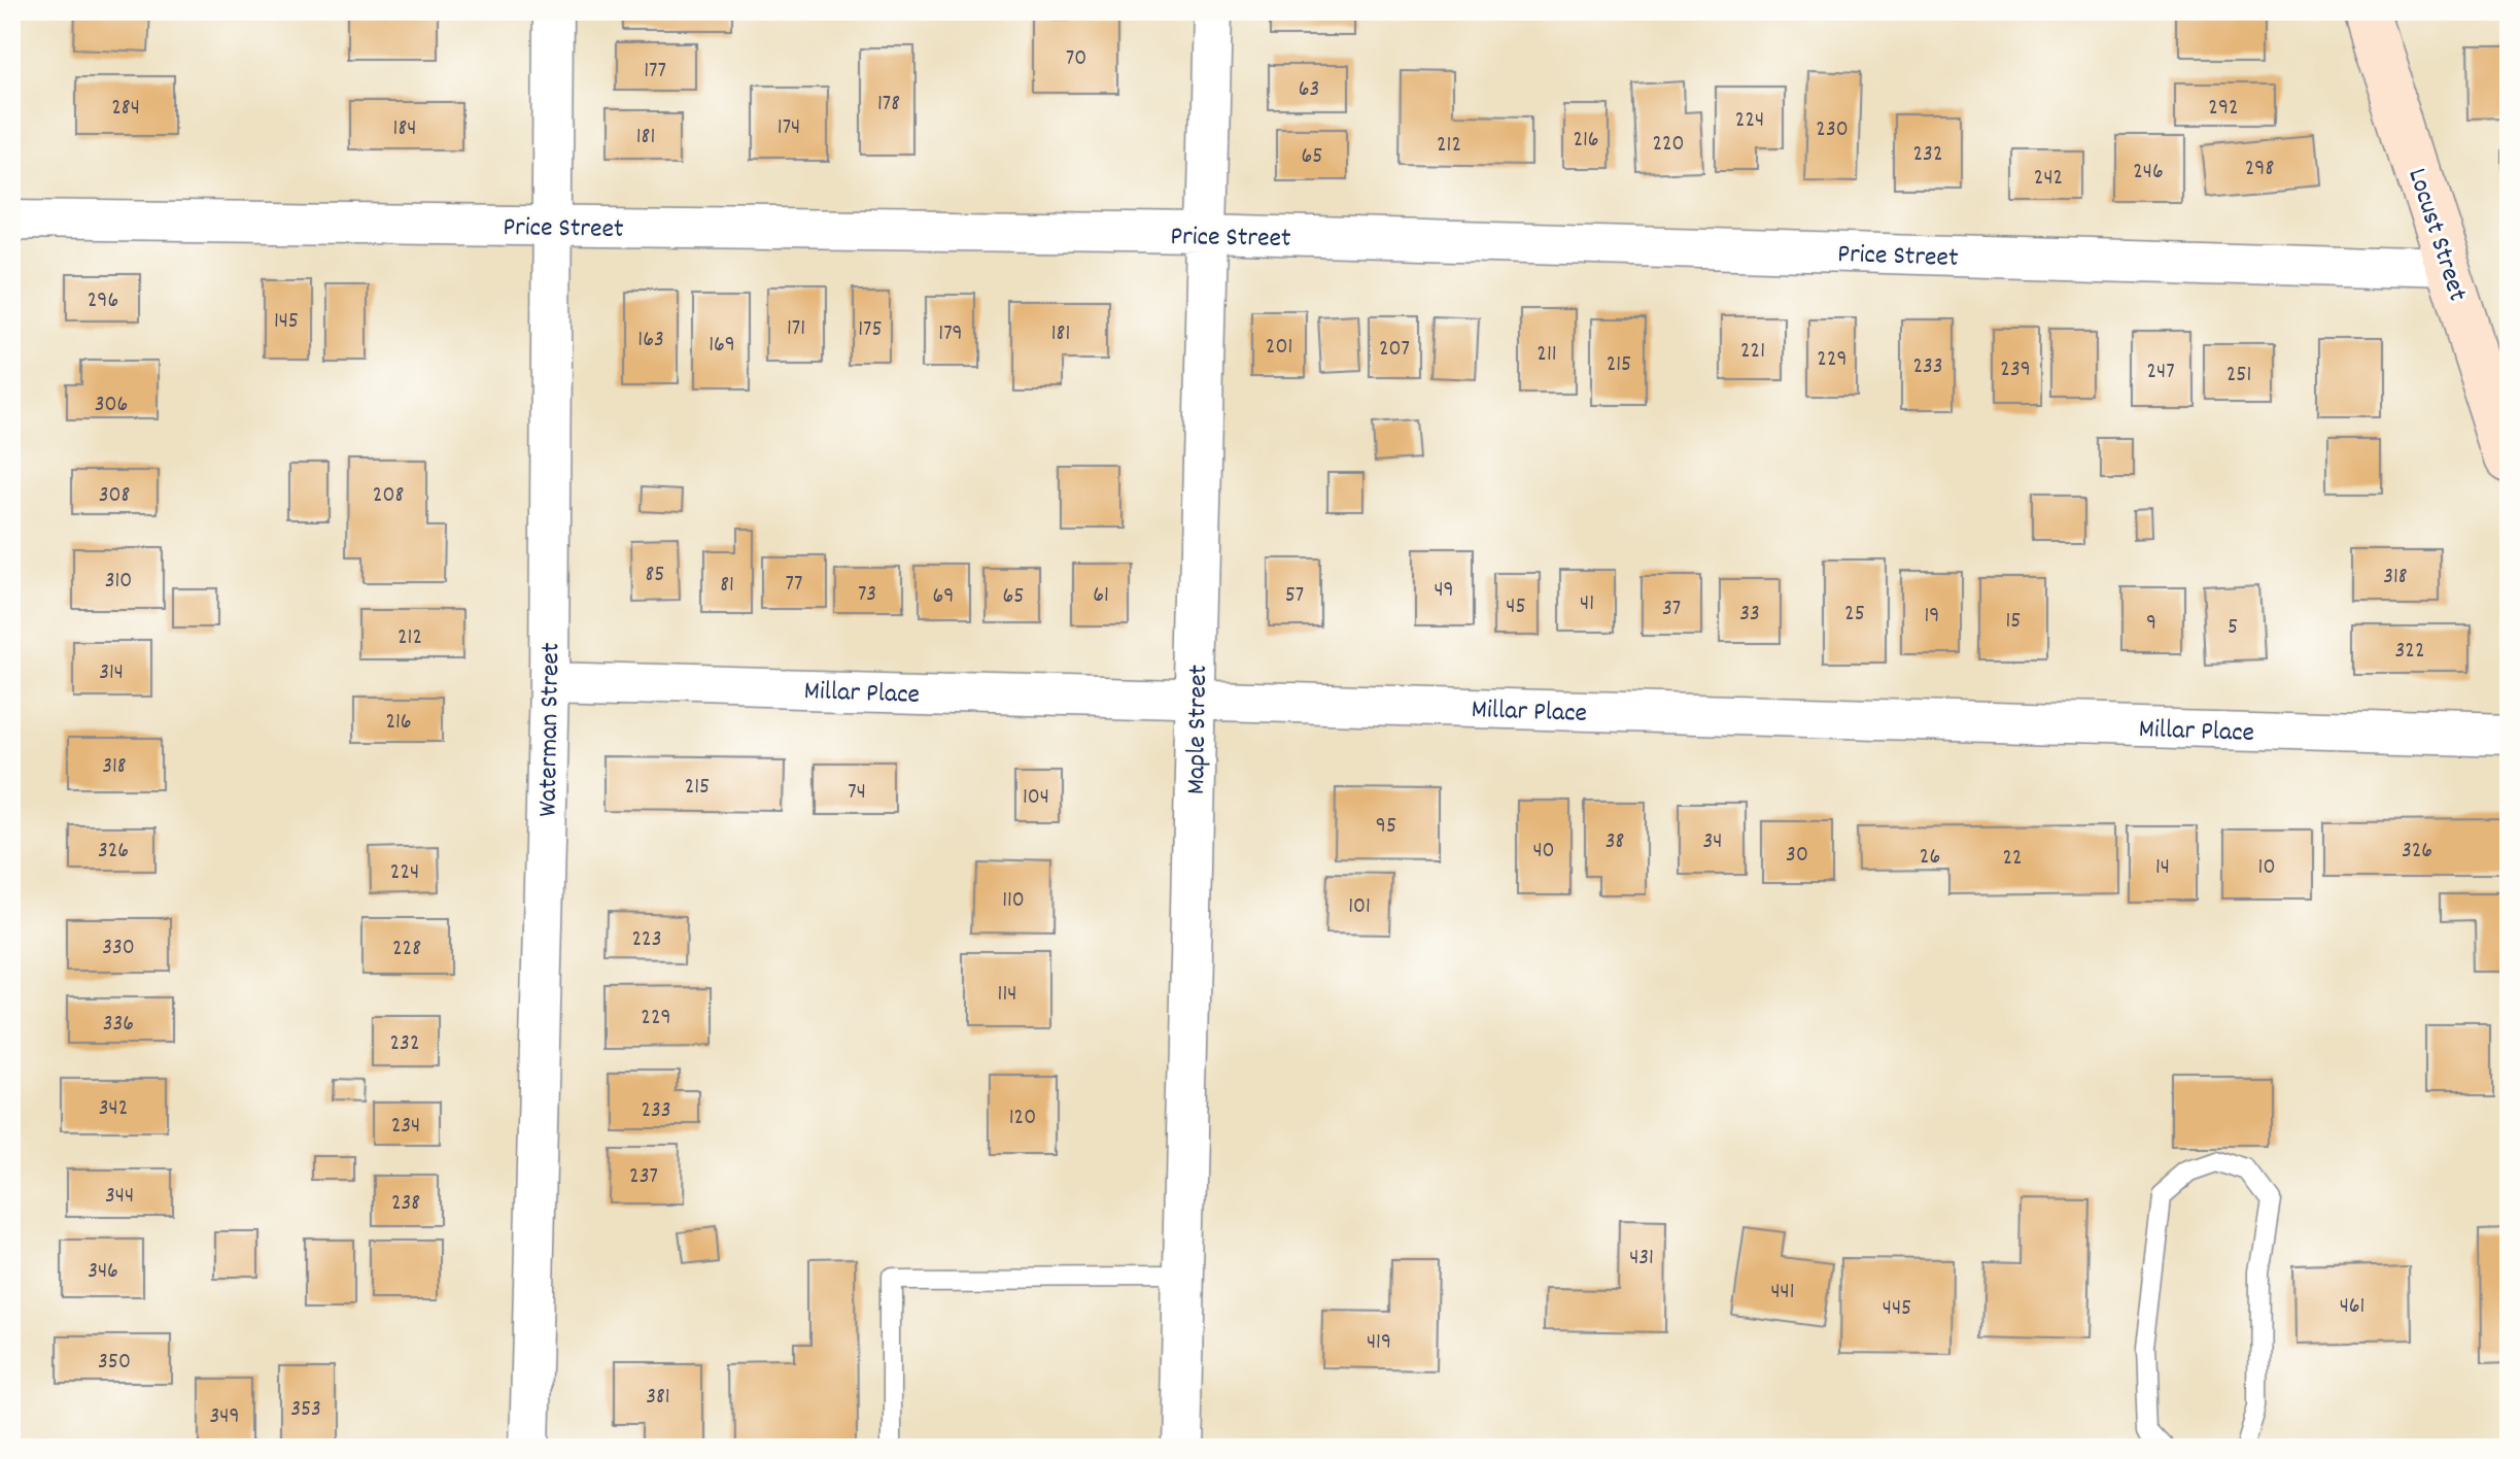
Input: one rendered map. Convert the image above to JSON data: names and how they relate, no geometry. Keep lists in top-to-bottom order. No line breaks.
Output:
{"streets":{"street":["Price Street","Locust Street","Millar Place","Waterman Street","Maple Street"]},"crossings":[["Price Street","Locust Street"],["Price Street","Waterman Street"],["Price Street","Maple Street"],["Millar Place","Waterman Street"],["Millar Place","Maple Street"]],"house_numbers":["70","177","63","178","284","292","224","174","184","230","181","216","220","212","232","65","298","246","242","296","145","171","175","179","181","163","169","201","207","221","211","229","215","233","239","247","251","306","308","208","85","318","310","77","81","49","73","61","57","69","65","41","45","37","33","25","19","15","9","5","212","322","314","216","318","215","74","104","95","38","34","326","40","326","30","26","22","14","10","224","110","101","223","330","228","114","229","336","232","342","233","120","234","237","344","238","431","346","441","461","445","419","350","381","353","349"]}
